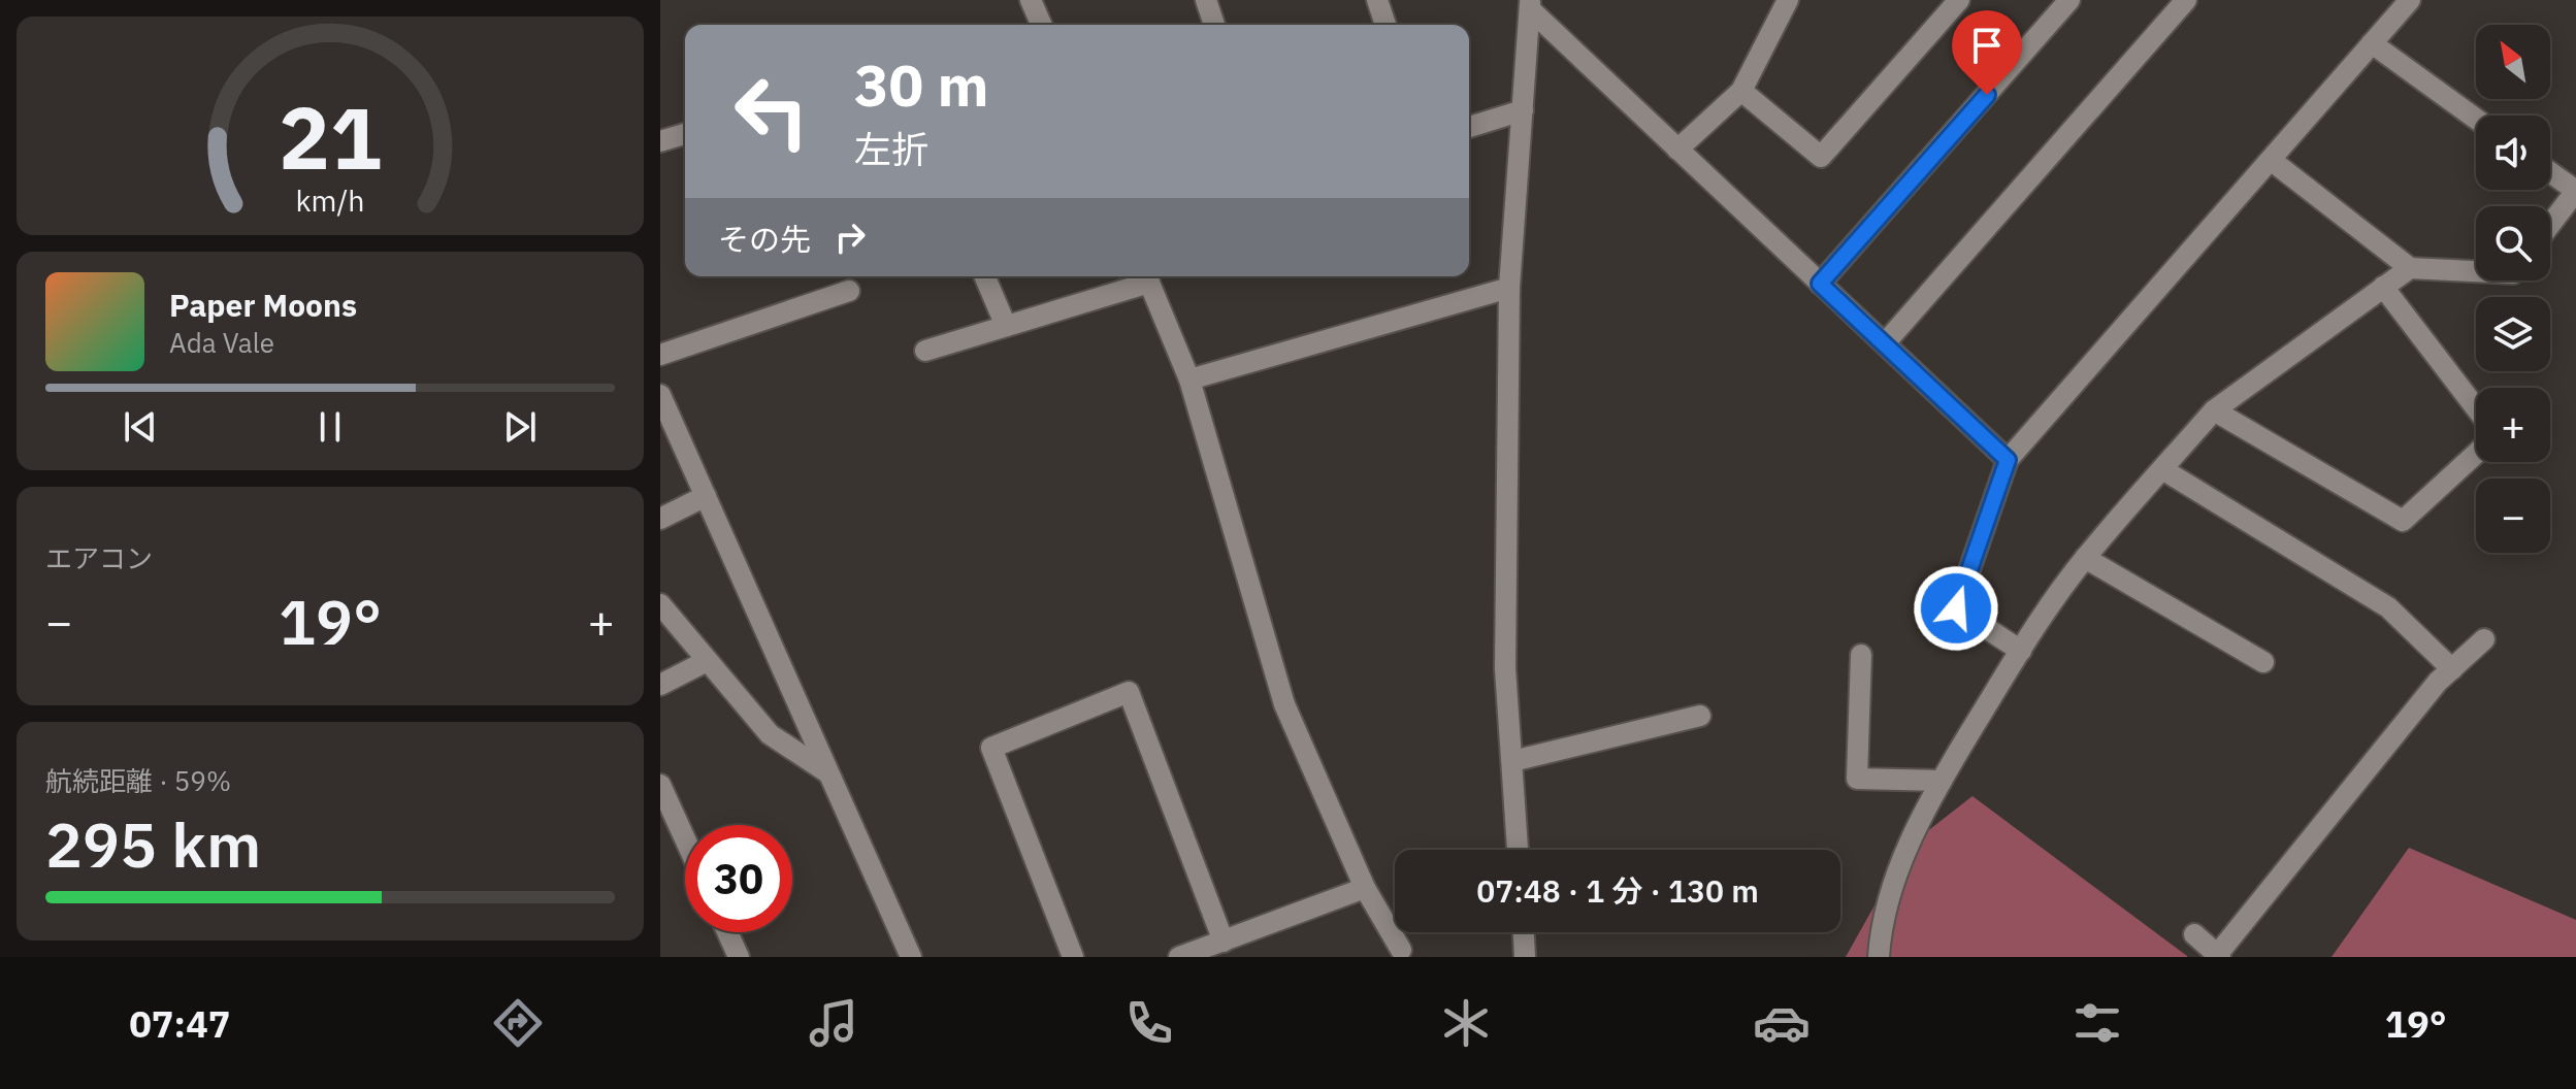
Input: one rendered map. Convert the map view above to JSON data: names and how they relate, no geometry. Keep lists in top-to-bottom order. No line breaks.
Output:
{"north":"top left","page":{"map_buttons":["+","−"],"turn":["30 m","左折"],"then":"その先","song":["Paper Moons","Ada Vale"],"tile":["エアコン",["航続距離 · 59%","295 km"]],"heat":["−","19°","+"],"limit":"30","trip":"07:48 · 1 分 · 130 m","tabs":["07:47","19°"],"gauge":["21","km/h"]}}
